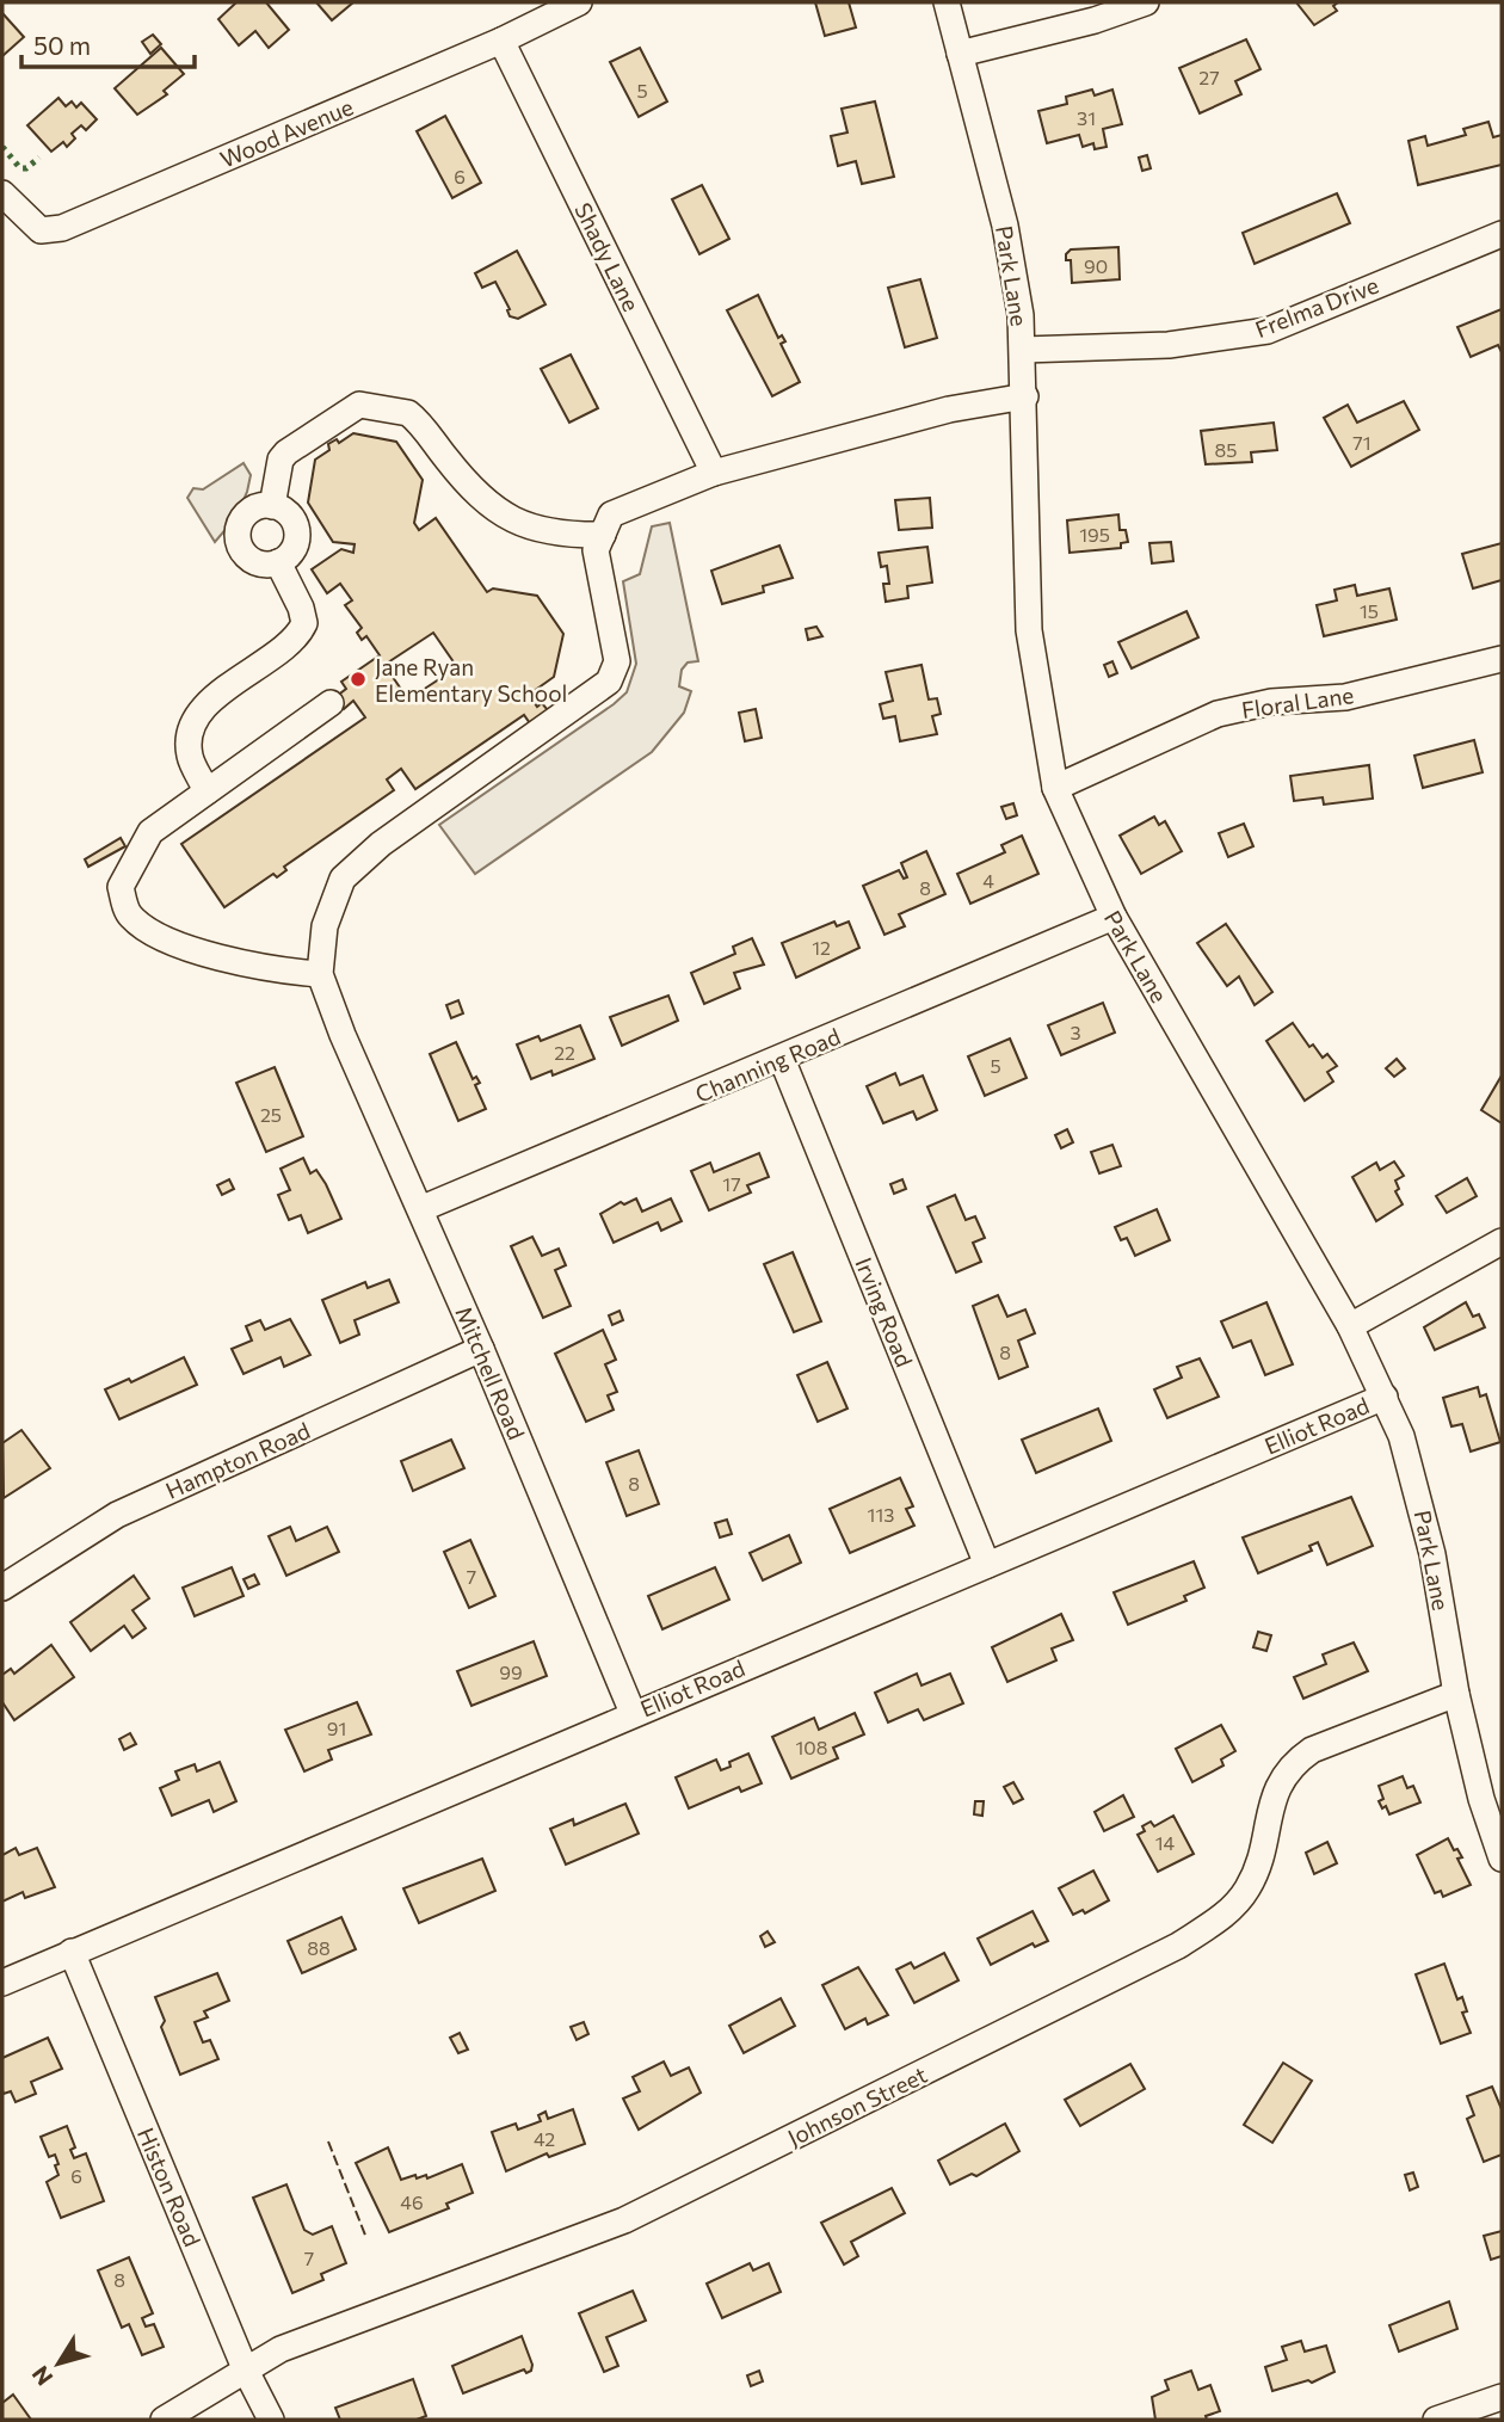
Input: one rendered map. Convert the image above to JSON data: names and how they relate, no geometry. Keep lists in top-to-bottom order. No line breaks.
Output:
{"streets":{"street":["Wood Avenue","Shady Lane","Park Lane","Frelma Drive","Floral Lane","Channing Road","Irving Road","Mitchell Road","Elliot Road","Hampton Road","Johnson Street","Histon Road"]},"crossings":[["Wood Avenue","Shady Lane"],["Park Lane","Frelma Drive"],["Park Lane","Floral Lane"],["Park Lane","Channing Road"],["Park Lane","Elliot Road"],["Park Lane","Johnson Street"],["Channing Road","Irving Road"],["Channing Road","Mitchell Road"],["Irving Road","Elliot Road"],["Mitchell Road","Elliot Road"],["Mitchell Road","Hampton Road"],["Elliot Road","Histon Road"],["Johnson Street","Histon Road"]],"places":["Jane Ryan Elementary School"],"house_numbers":["27","5","31","6","90","71","85","195","15","4","8","12","3","22","5","25","17","8","8","113","7","99","91","108","14","88","42","6","46","7","8"],"scale_bar":"50 m","north":"bottom left"}
